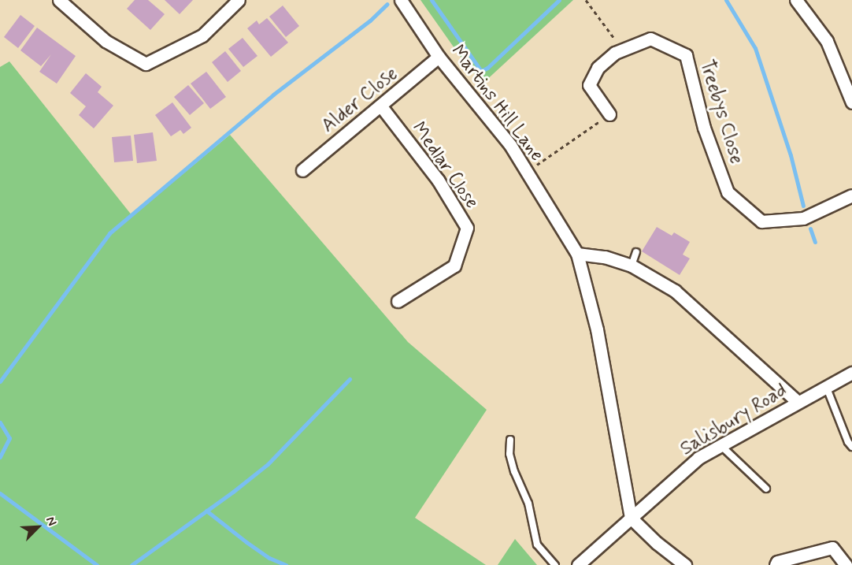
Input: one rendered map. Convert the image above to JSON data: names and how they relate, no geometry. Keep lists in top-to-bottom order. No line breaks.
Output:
{"streets":{"street":["Alder Close","Martins Hill Lane","Treebys Close","Medlar Close","Salisbury Road"]},"crossings":[["Alder Close","Martins Hill Lane"],["Alder Close","Medlar Close"],["Martins Hill Lane","Salisbury Road"]],"north":"top right"}
